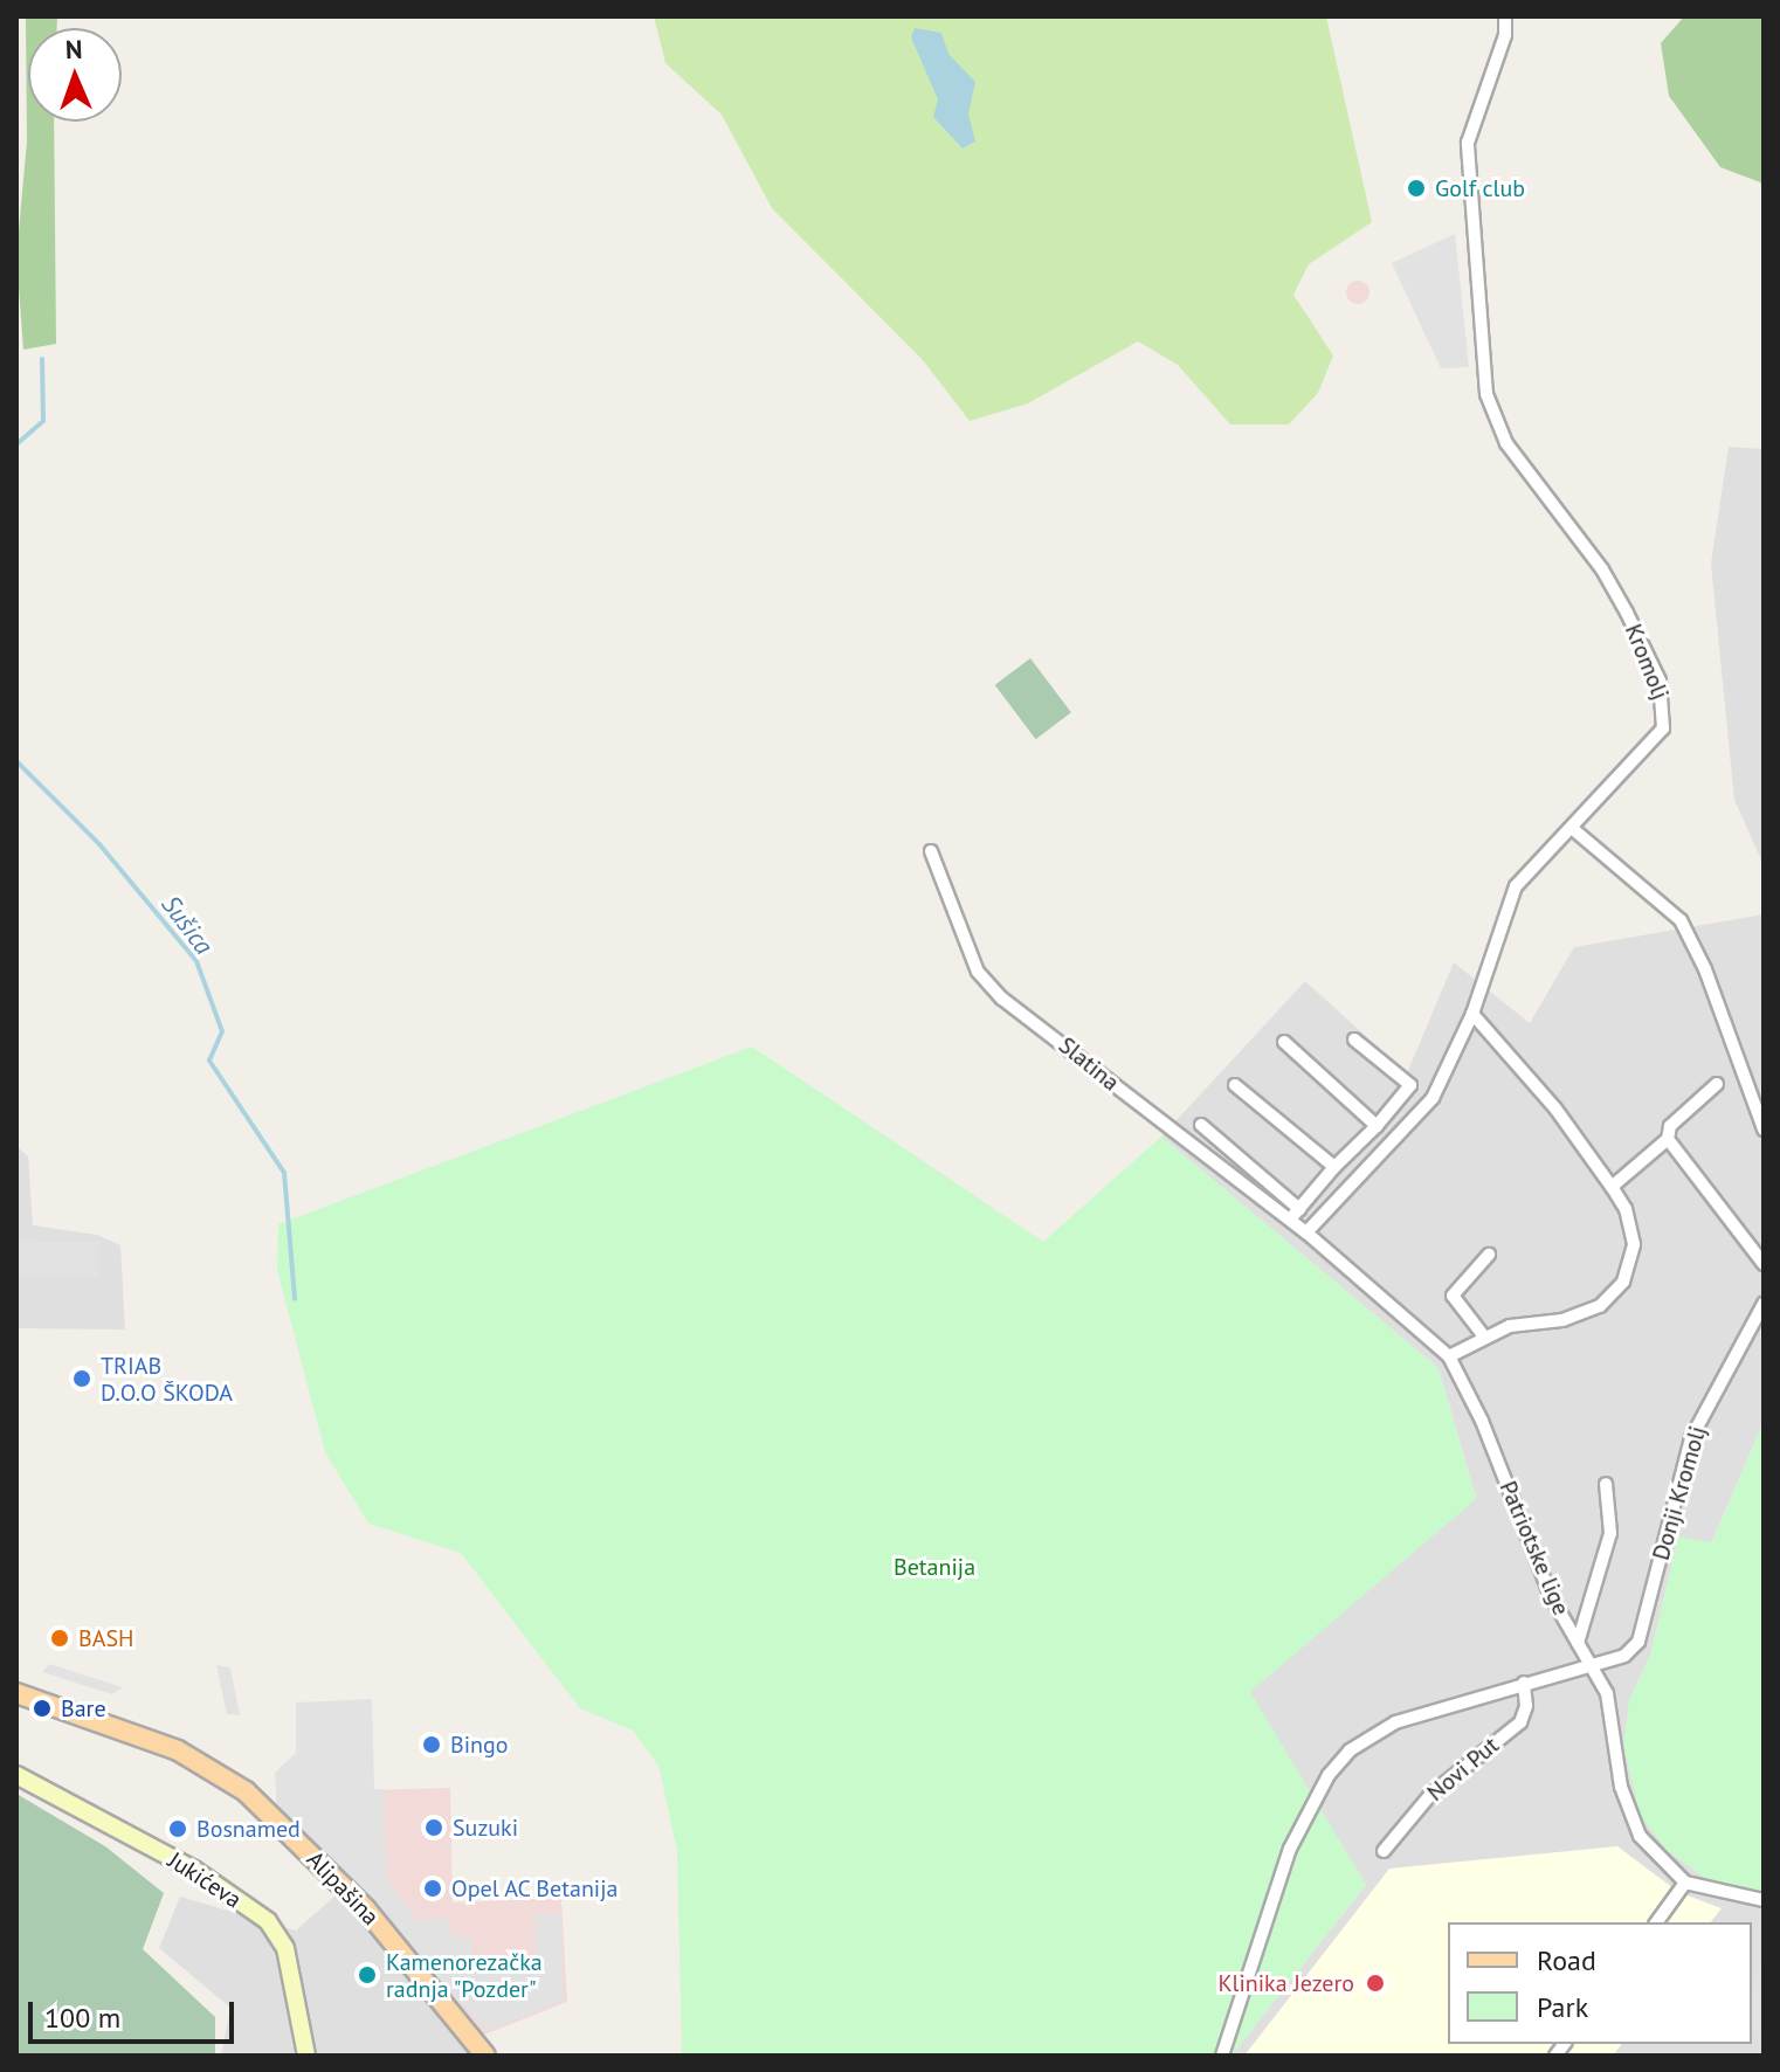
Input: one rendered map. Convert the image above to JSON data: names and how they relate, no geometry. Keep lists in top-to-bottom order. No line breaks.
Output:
{"streets":{"main road":["Alipašina"],"street":["Kromolj","Slatina","Donji Kromolj","Patriotske lige","Novi Put","Jukićeva"]},"crossings":[["Kromolj","Slatina"],["Kromolj","Patriotske lige"],["Slatina","Patriotske lige"],["Donji Kromolj","Patriotske lige"]],"water":["Sušica"],"parks":["Betanija"],"places":["Golf club","TRIAB D.O.O ŠKODA","BASH","Bare","Bingo","Suzuki","Bosnamed","Opel AC Betanija","Kamenorezačka radnja \"Pozder\"","Klinika Jezero"],"legend":["Road","Park"],"scale_bar":"100 m","north":"top"}
